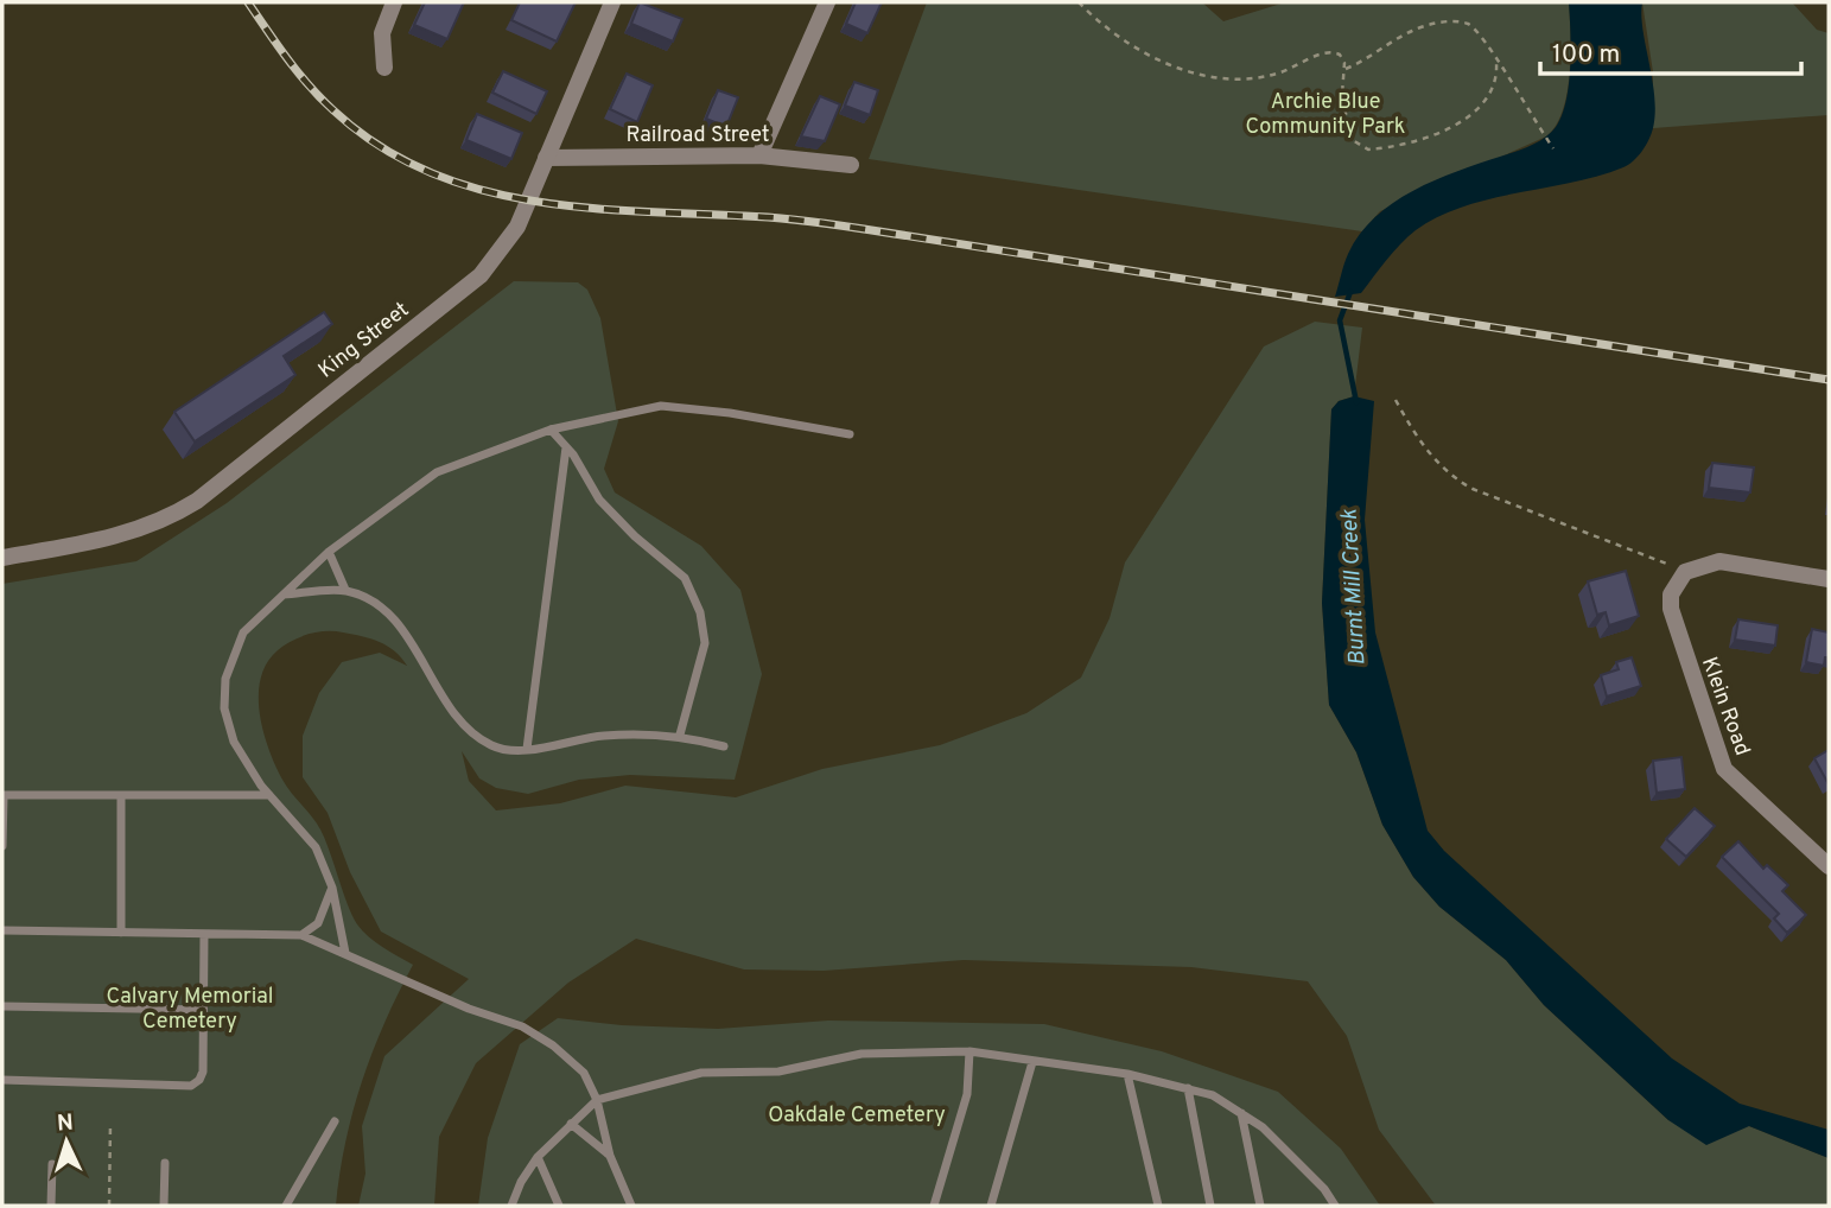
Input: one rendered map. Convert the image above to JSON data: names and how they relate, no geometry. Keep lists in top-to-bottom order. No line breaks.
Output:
{"streets":{"street":["Railroad Street","King Street","Klein Road"]},"crossings":[["Railroad Street","King Street"]],"water":["Burnt Mill Creek"],"parks":["Archie Blue Community Park","Calvary Memorial Cemetery","Oakdale Cemetery"],"scale_bar":"100 m","north":"top"}
